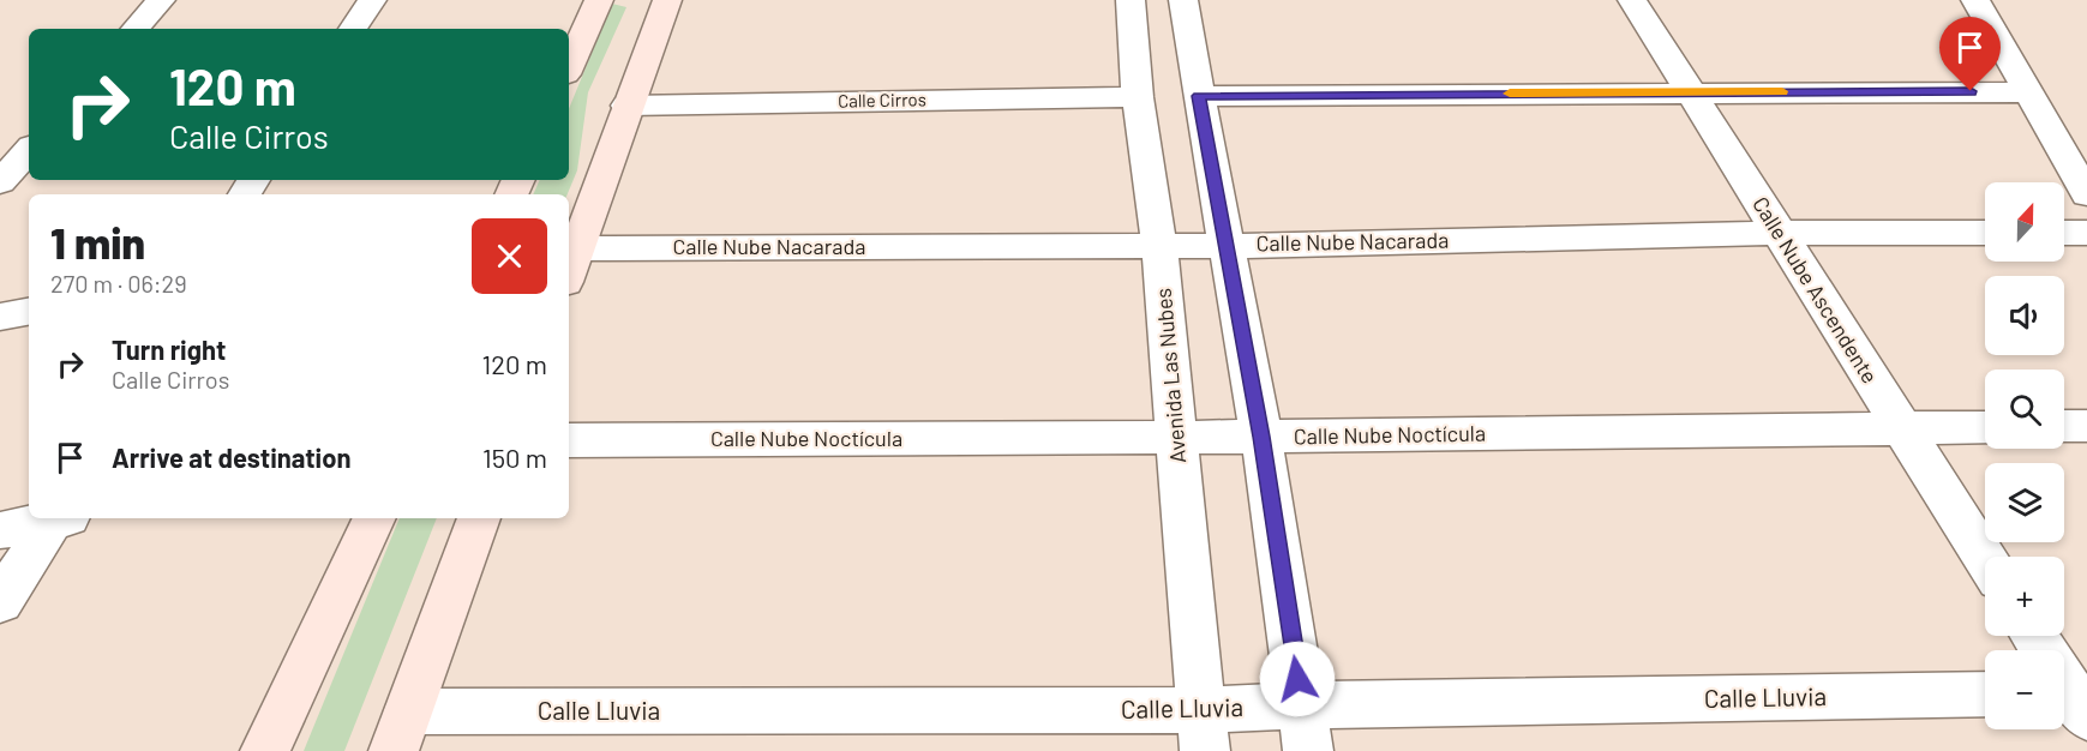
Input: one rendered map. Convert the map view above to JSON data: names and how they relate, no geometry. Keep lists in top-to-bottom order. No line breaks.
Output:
{"streets":{"street":["Calle Cirros","Calle Nube Nacarada","Calle Nube Ascendente","Avenida Las Nubes","Calle Nube Noctícula","Calle Lluvia"]},"crossings":[["Calle Cirros","Avenida Las Nubes"],["Calle Nube Nacarada","Calle Nube Ascendente"],["Calle Nube Nacarada","Avenida Las Nubes"],["Calle Nube Ascendente","Calle Nube Noctícula"],["Avenida Las Nubes","Calle Nube Noctícula"],["Avenida Las Nubes","Calle Lluvia"]],"north":"top","page":{"turn":["120 m","Calle Cirros"],"map_buttons":["+","−"],"heading":["1 min","270 m · 06:29"],"list":[{"name":"Turn right","note":"Calle Cirros","value":"120 m"},{"name":"Arrive at destination","value":"150 m"}]}}
